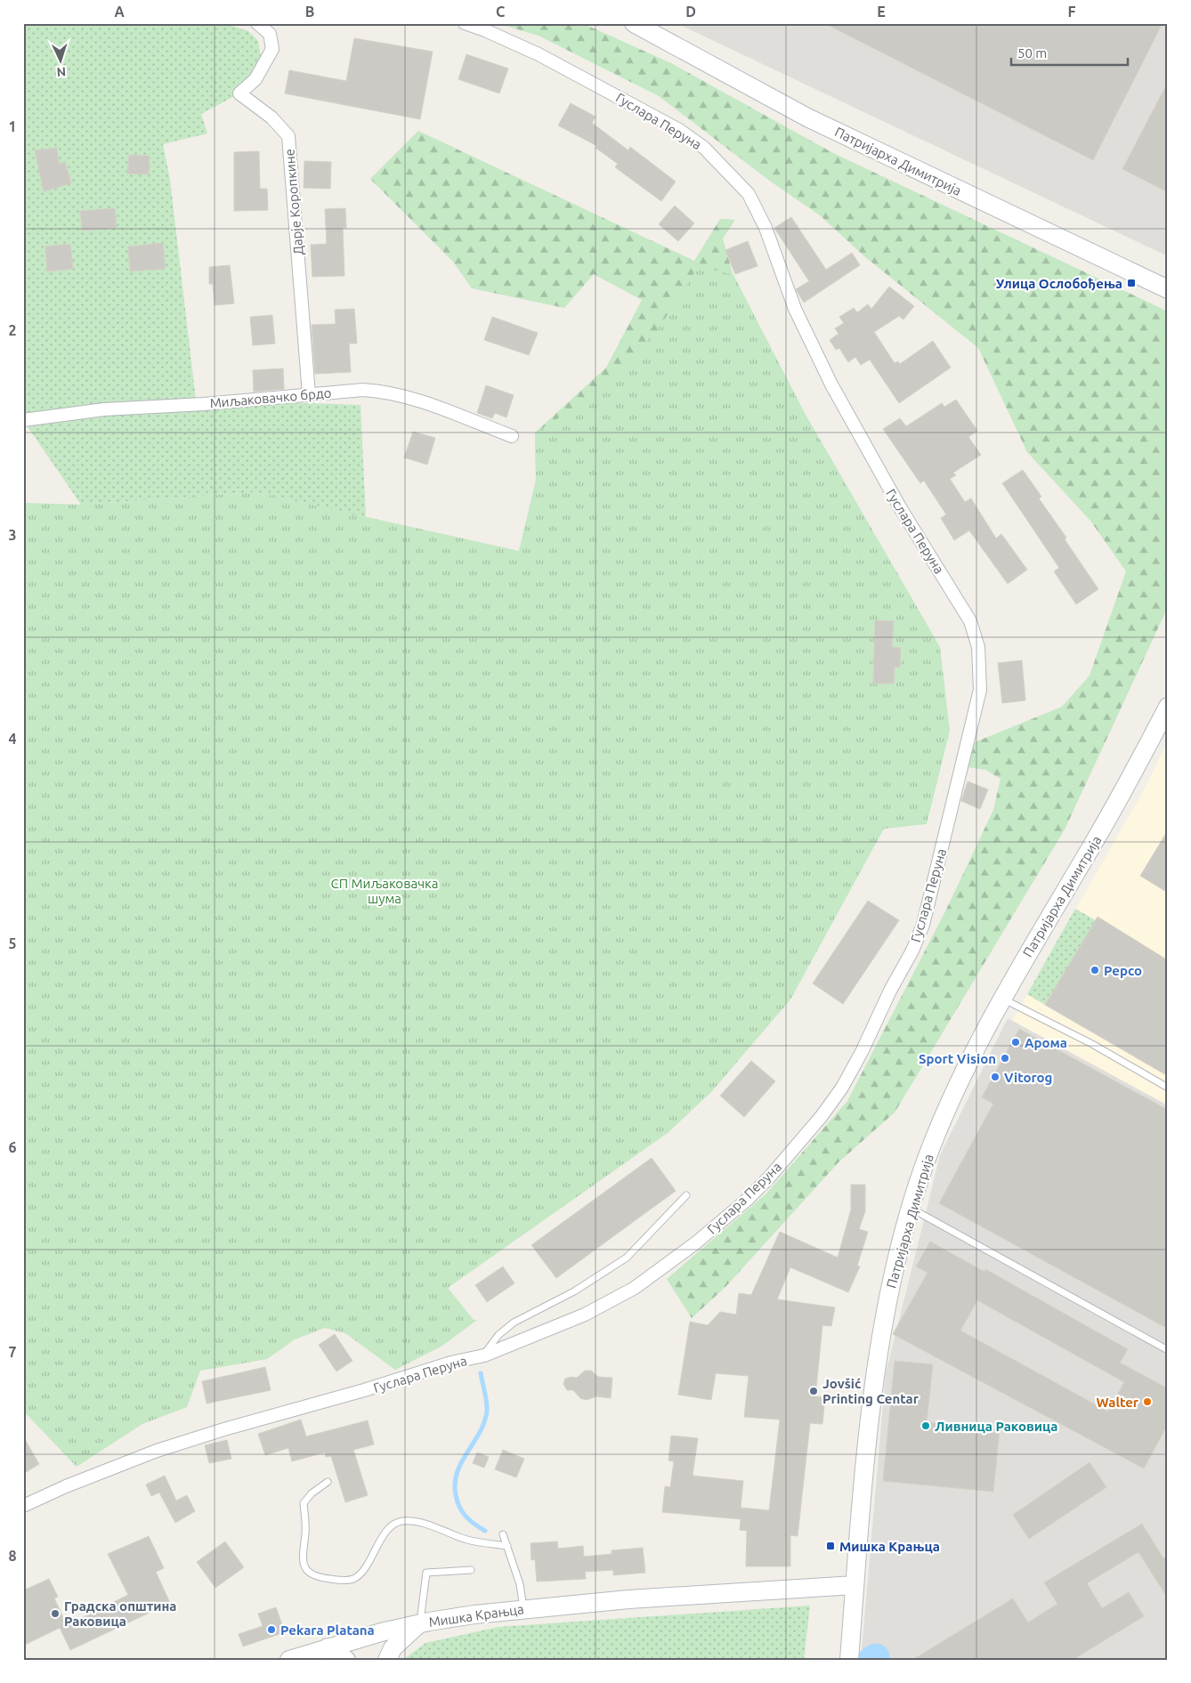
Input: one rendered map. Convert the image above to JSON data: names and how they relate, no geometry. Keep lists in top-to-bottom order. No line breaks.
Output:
{"streets":{"main road":["Патријарха Димитрија","Мишка Крањца"],"street":["Гуслара Перуна","Дарје Коропкине","Миљаковачко брдо"]},"crossings":[["Патријарха Димитрија","Мишка Крањца"],["Дарје Коропкине","Миљаковачко брдо"]],"parks":["СП Миљаковачка шума"],"places":{"transit":["Улица Ослобођења","Мишка Крањца"],"other":["Pepco","Арома","Sport Vision","Vitorog","Jovšić Printing Centar","Walter","Ливница Раковица","Градска општина Раковица","Pekara Platana"]},"scale_bar":"50 m","north":"bottom","grid":{"columns":["A","B","C","D","E","F"],"rows":["1","2","3","4","5","6","7","8"]}}
